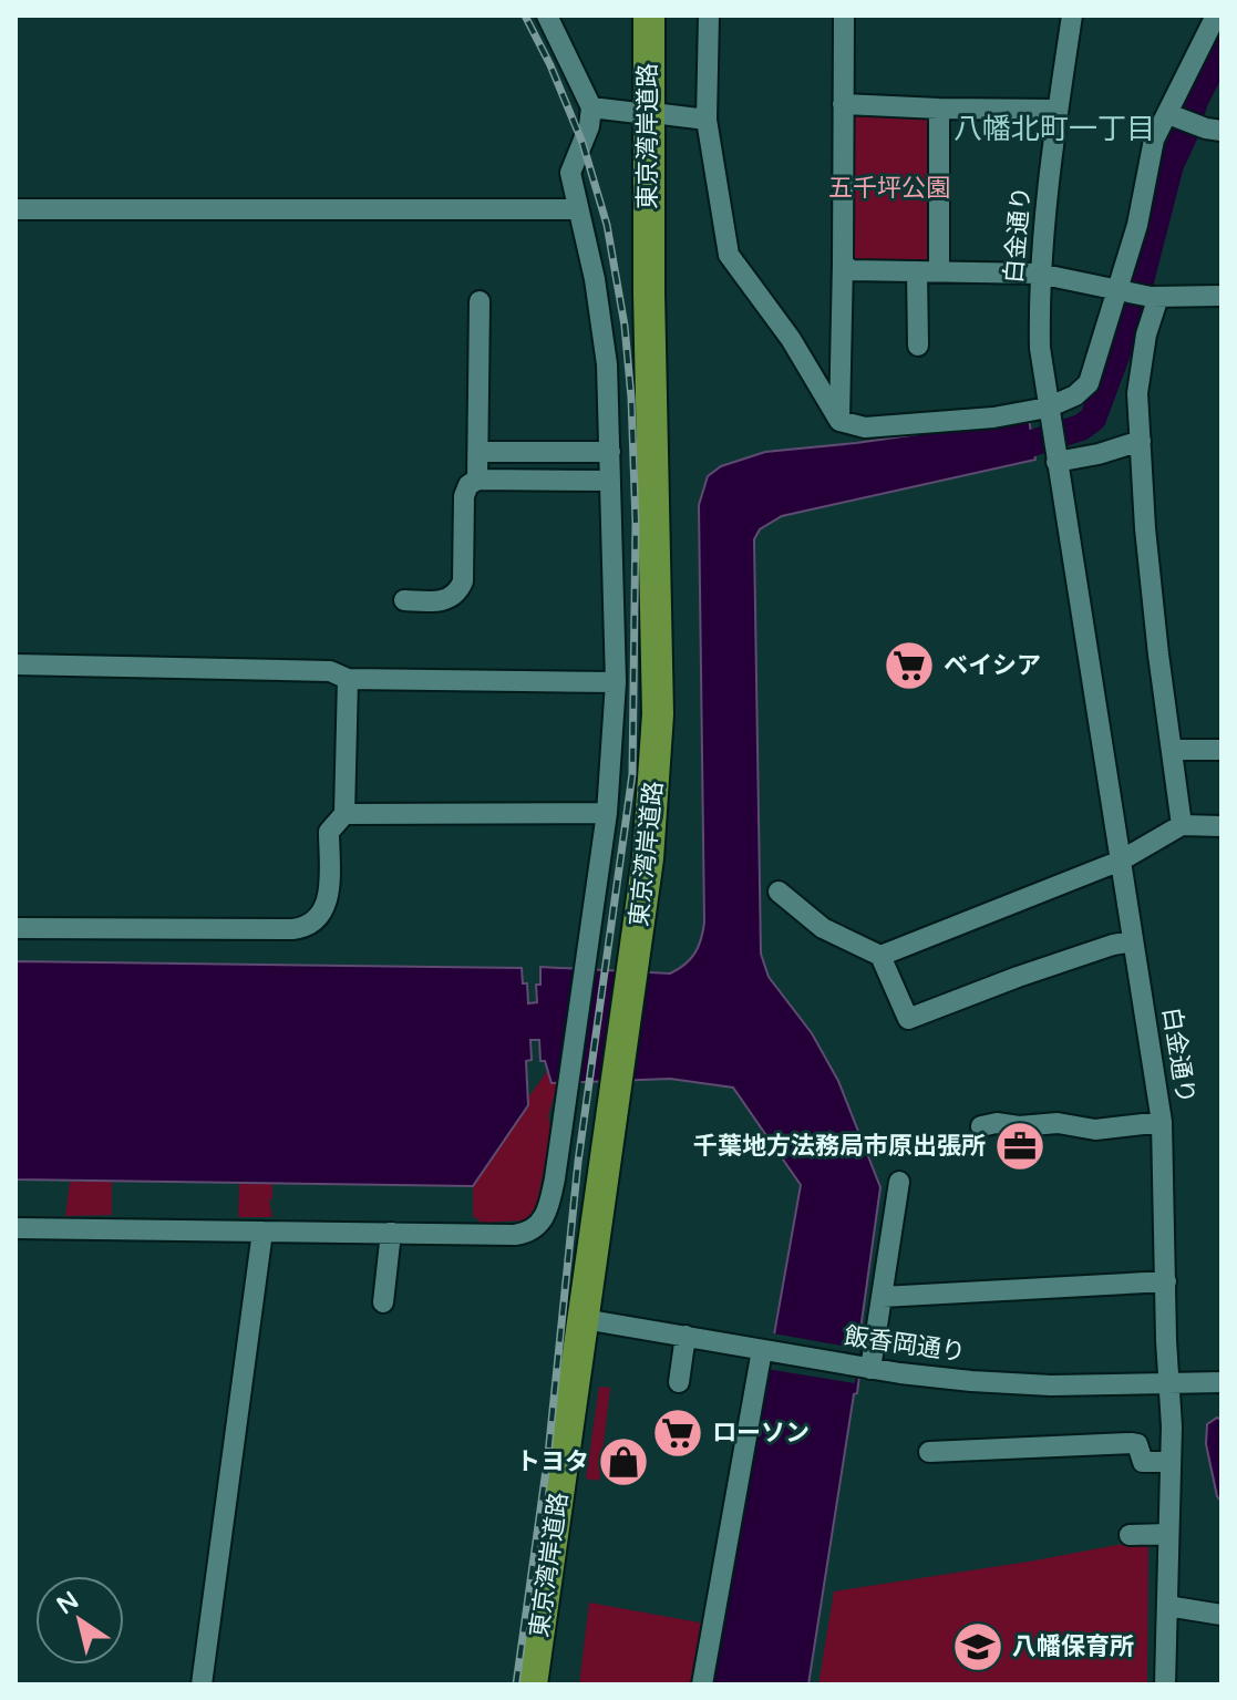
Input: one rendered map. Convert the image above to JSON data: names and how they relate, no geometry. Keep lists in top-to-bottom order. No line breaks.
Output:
{"streets":{"highway":["東京湾岸道路"],"street":["白金通り","飯香岡通り"]},"crossings":[["東京湾岸道路","飯香岡通り"],["白金通り","飯香岡通り"]],"districts":["八幡北町一丁目"],"parks":["五千坪公園"],"places":{"supermarket":["ベイシア","ローソン"],"office":["千葉地方法務局市原出張所"],"shop":["トヨタ"],"school or university":["八幡保育所"]},"north":"top left"}
